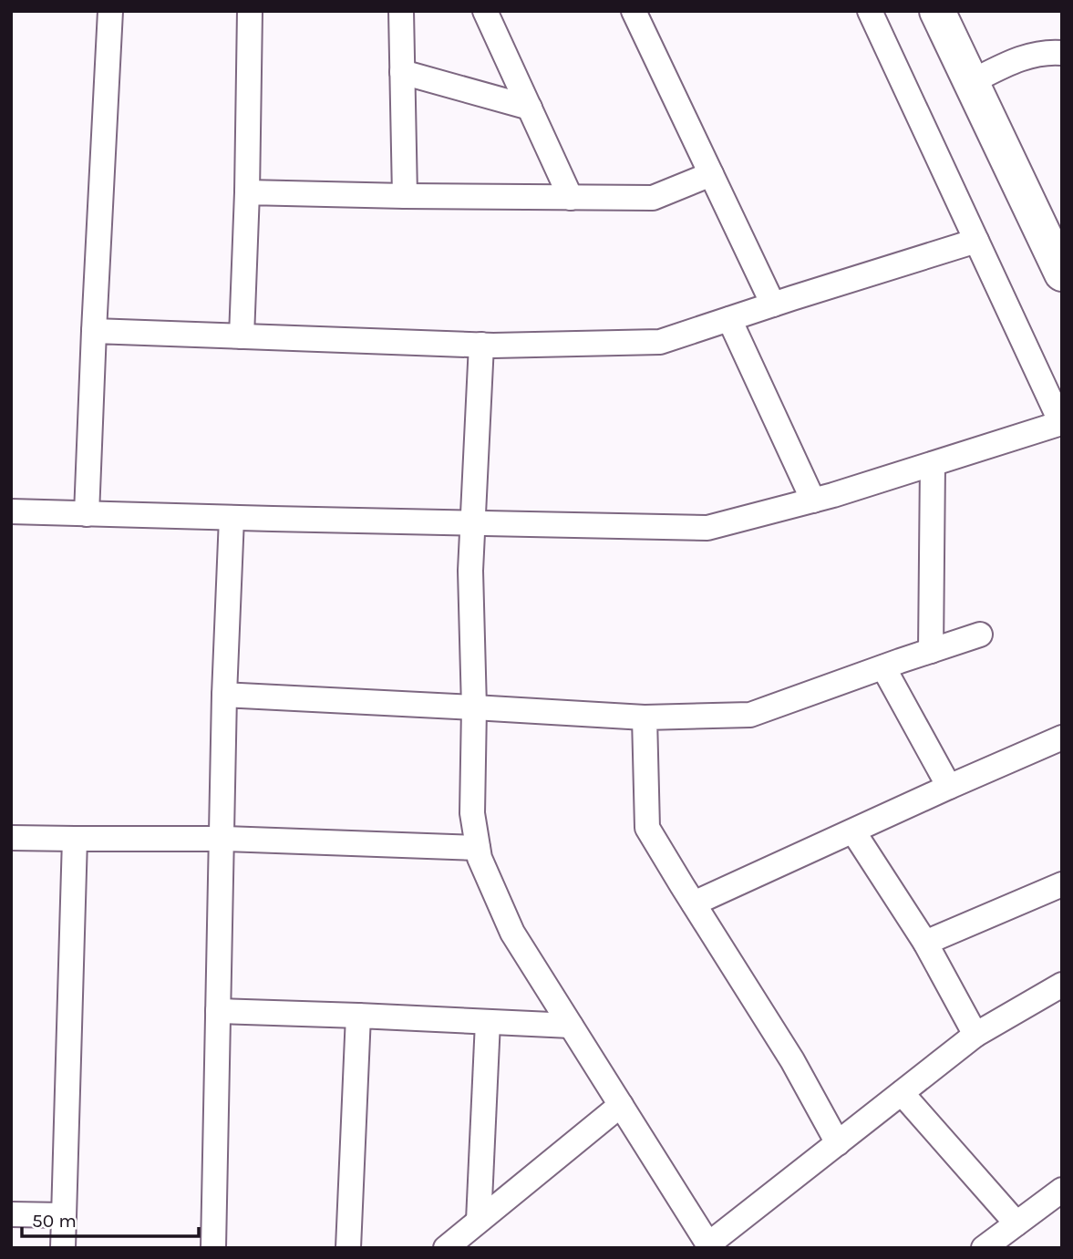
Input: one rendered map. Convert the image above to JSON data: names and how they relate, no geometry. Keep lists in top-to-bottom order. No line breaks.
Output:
{"scale_bar":"50 m"}
